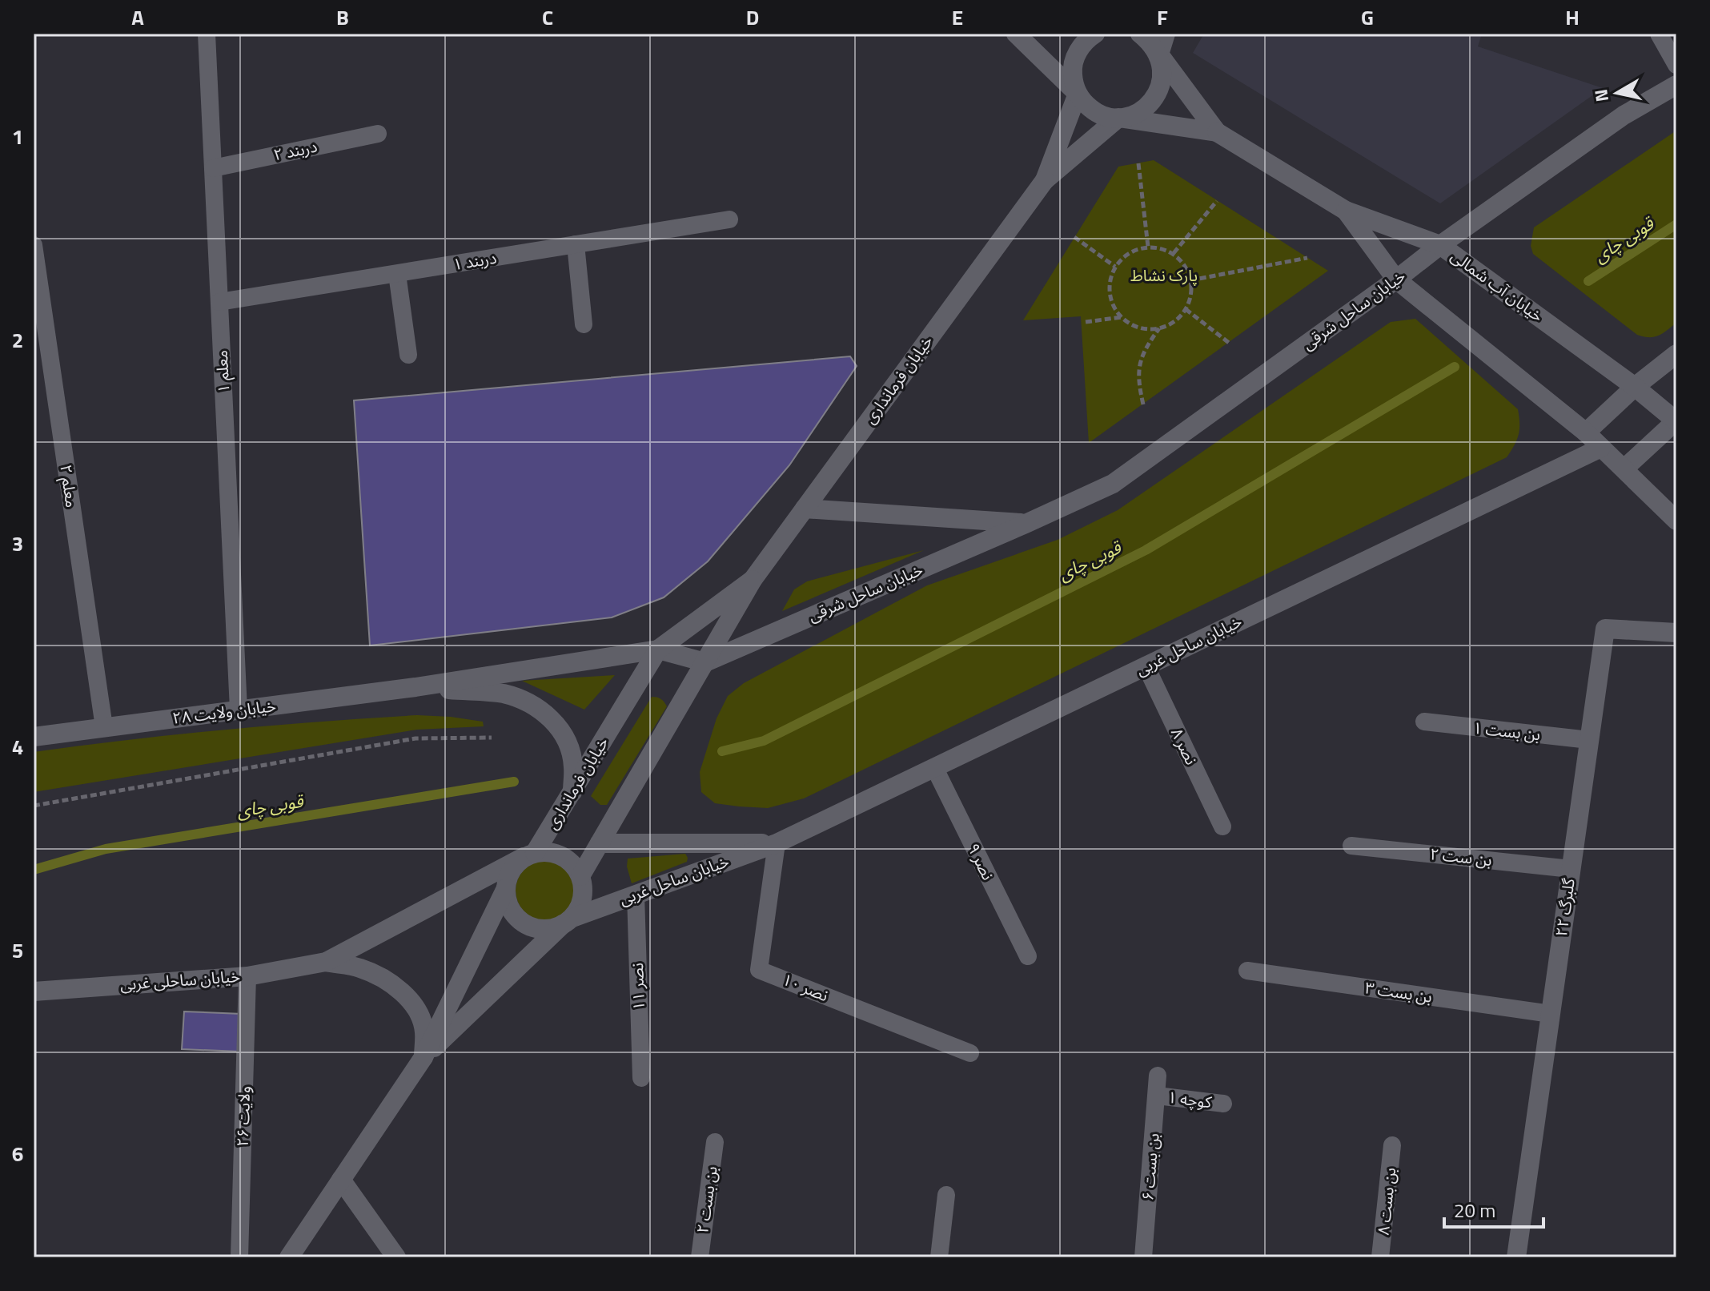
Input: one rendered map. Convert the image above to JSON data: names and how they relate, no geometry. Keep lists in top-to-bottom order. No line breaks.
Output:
{"streets":{"main road":["خیابان آب شمالی","خیابان ساحل شرقی","خیابان فرمانداری","خیابان ساحل غربی","خیابان ولایت ۲۸","گلبرگ ۲۲","خیابان ساحلی غربی"],"lane":["دربند ۲","دربند ۱","معلم ۱","معلم ۲","بن بست ۱","نصر ۸","بن ست ۲","نصر ۹","نصر ۱۱","نصر ۱۰","بن بست ۳","کوچه ۱","ولایت ۲۶","بن بست ۶","بن بست ۲","بن بست ۸"]},"crossings":[["دربند ۲","معلم ۱"],["دربند ۱","معلم ۱"],["خیابان آب شمالی","خیابان ساحل شرقی"],["خیابان آب شمالی","خیابان فرمانداری"],["خیابان آب شمالی","خیابان ساحل غربی"],["خیابان ساحل شرقی","خیابان فرمانداری"],["معلم ۱","خیابان ولایت ۲۸"],["خیابان فرمانداری","خیابان ساحل غربی"],["خیابان فرمانداری","خیابان ولایت ۲۸"],["خیابان فرمانداری","خیابان ساحلی غربی"],["معلم ۲","خیابان ولایت ۲۸"],["خیابان ساحل غربی","نصر ۸"],["خیابان ساحل غربی","نصر ۹"],["خیابان ساحل غربی","خیابان ساحلی غربی"],["خیابان ساحل غربی","نصر ۱۱"],["خیابان ساحل غربی","نصر ۱۰"],["بن بست ۱","گلبرگ ۲۲"],["بن ست ۲","گلبرگ ۲۲"],["گلبرگ ۲۲","بن بست ۳"],["خیابان ساحلی غربی","ولایت ۲۶"],["کوچه ۱","بن بست ۶"]],"water":["قوبی چای"],"parks":["پارک نشاط"],"scale_bar":"20 m","north":"left","grid":{"columns":["A","B","C","D","E","F","G","H"],"rows":["1","2","3","4","5","6"]}}
